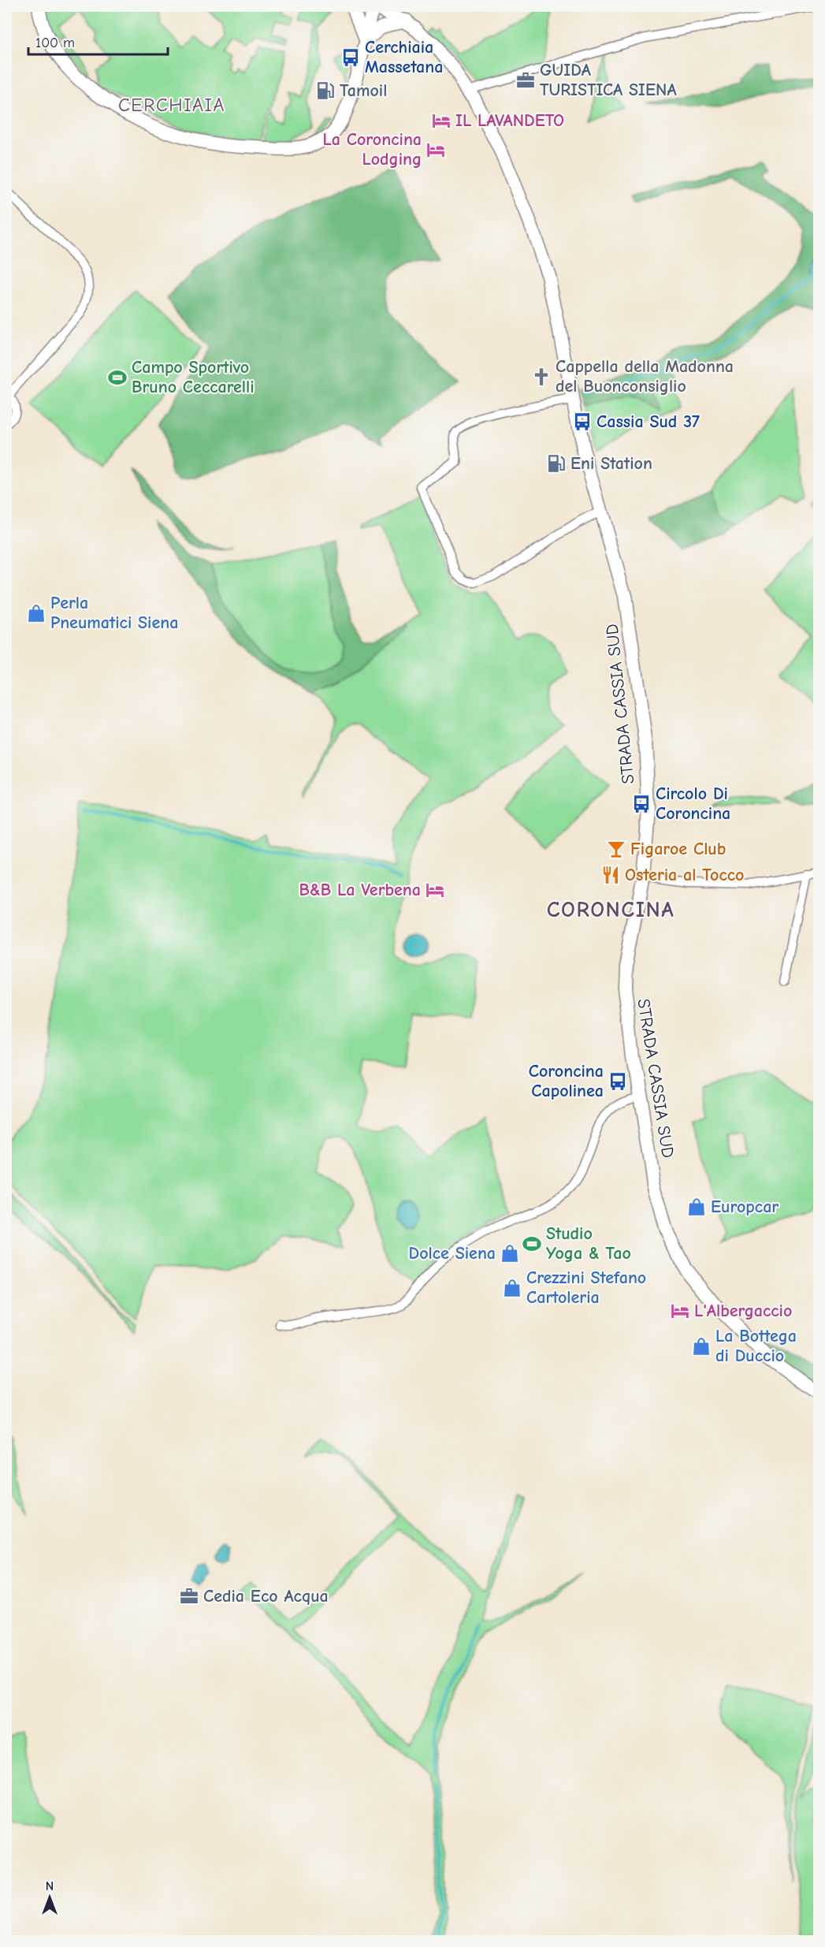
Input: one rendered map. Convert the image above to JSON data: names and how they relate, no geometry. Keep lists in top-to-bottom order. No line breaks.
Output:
{"streets":{"main road":["STRADA CASSIA SUD"]},"districts":["CERCHIAIA","CORONCINA"],"places":{"bus stop":["Cerchiaia Massetana","Cassia Sud 37","Circolo Di Coroncina","Coroncina Capolinea"],"office":["GUIDA TURISTICA SIENA","Cedia Eco Acqua"],"fuel station":["Tamoil","Eni Station"],"hotel":["IL LAVANDETO","La Coroncina Lodging","B&B La Verbena","L'Albergaccio"],"church":["Cappella della Madonna del Buonconsiglio"],"sports":["Campo Sportivo Bruno Ceccarelli","Studio Yoga & Tao"],"shop":["Perla Pneumatici Siena","Europcar","Dolce Siena","Crezzini Stefano Cartoleria","La Bottega di Duccio"],"bar":["Figaroe Club"],"restaurant":["Osteria al Tocco"]},"scale_bar":"100 m","north":"top"}
